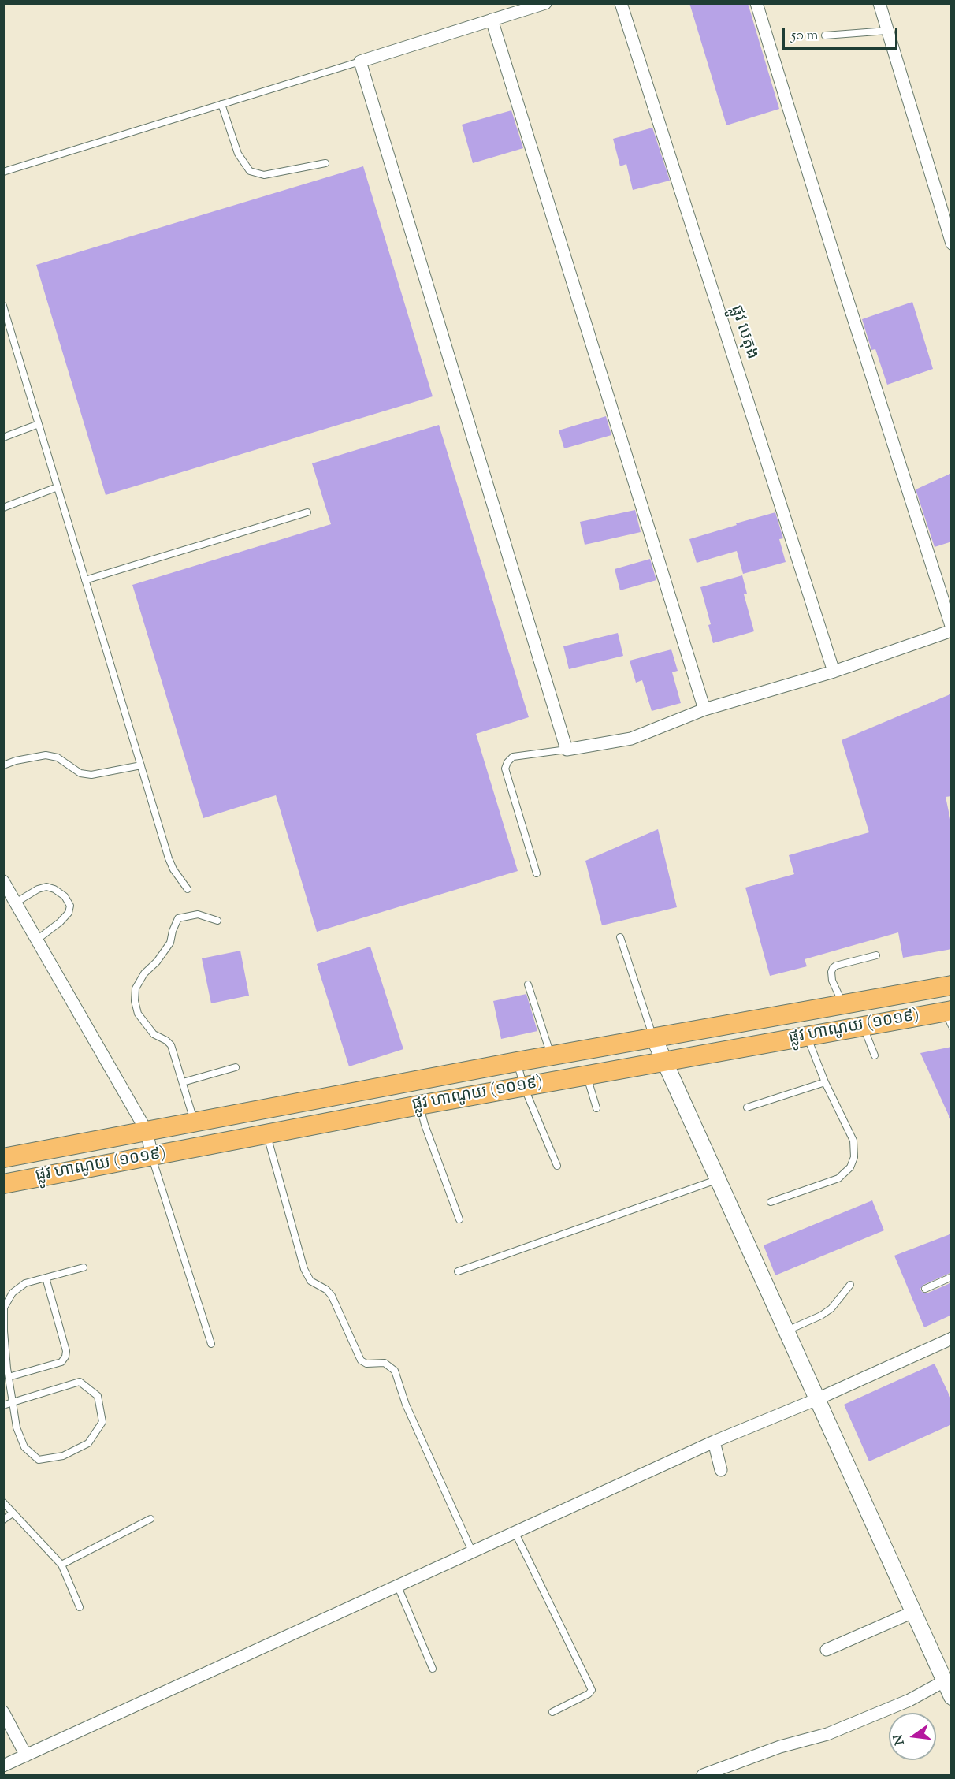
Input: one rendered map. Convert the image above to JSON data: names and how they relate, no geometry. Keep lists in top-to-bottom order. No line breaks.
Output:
{"streets":{"main road":["ផ្លូវ ហាណូយ (១០១៩)"],"street":["ផ្លូវ បេតុង"]},"scale_bar":"50 m","north":"left"}
